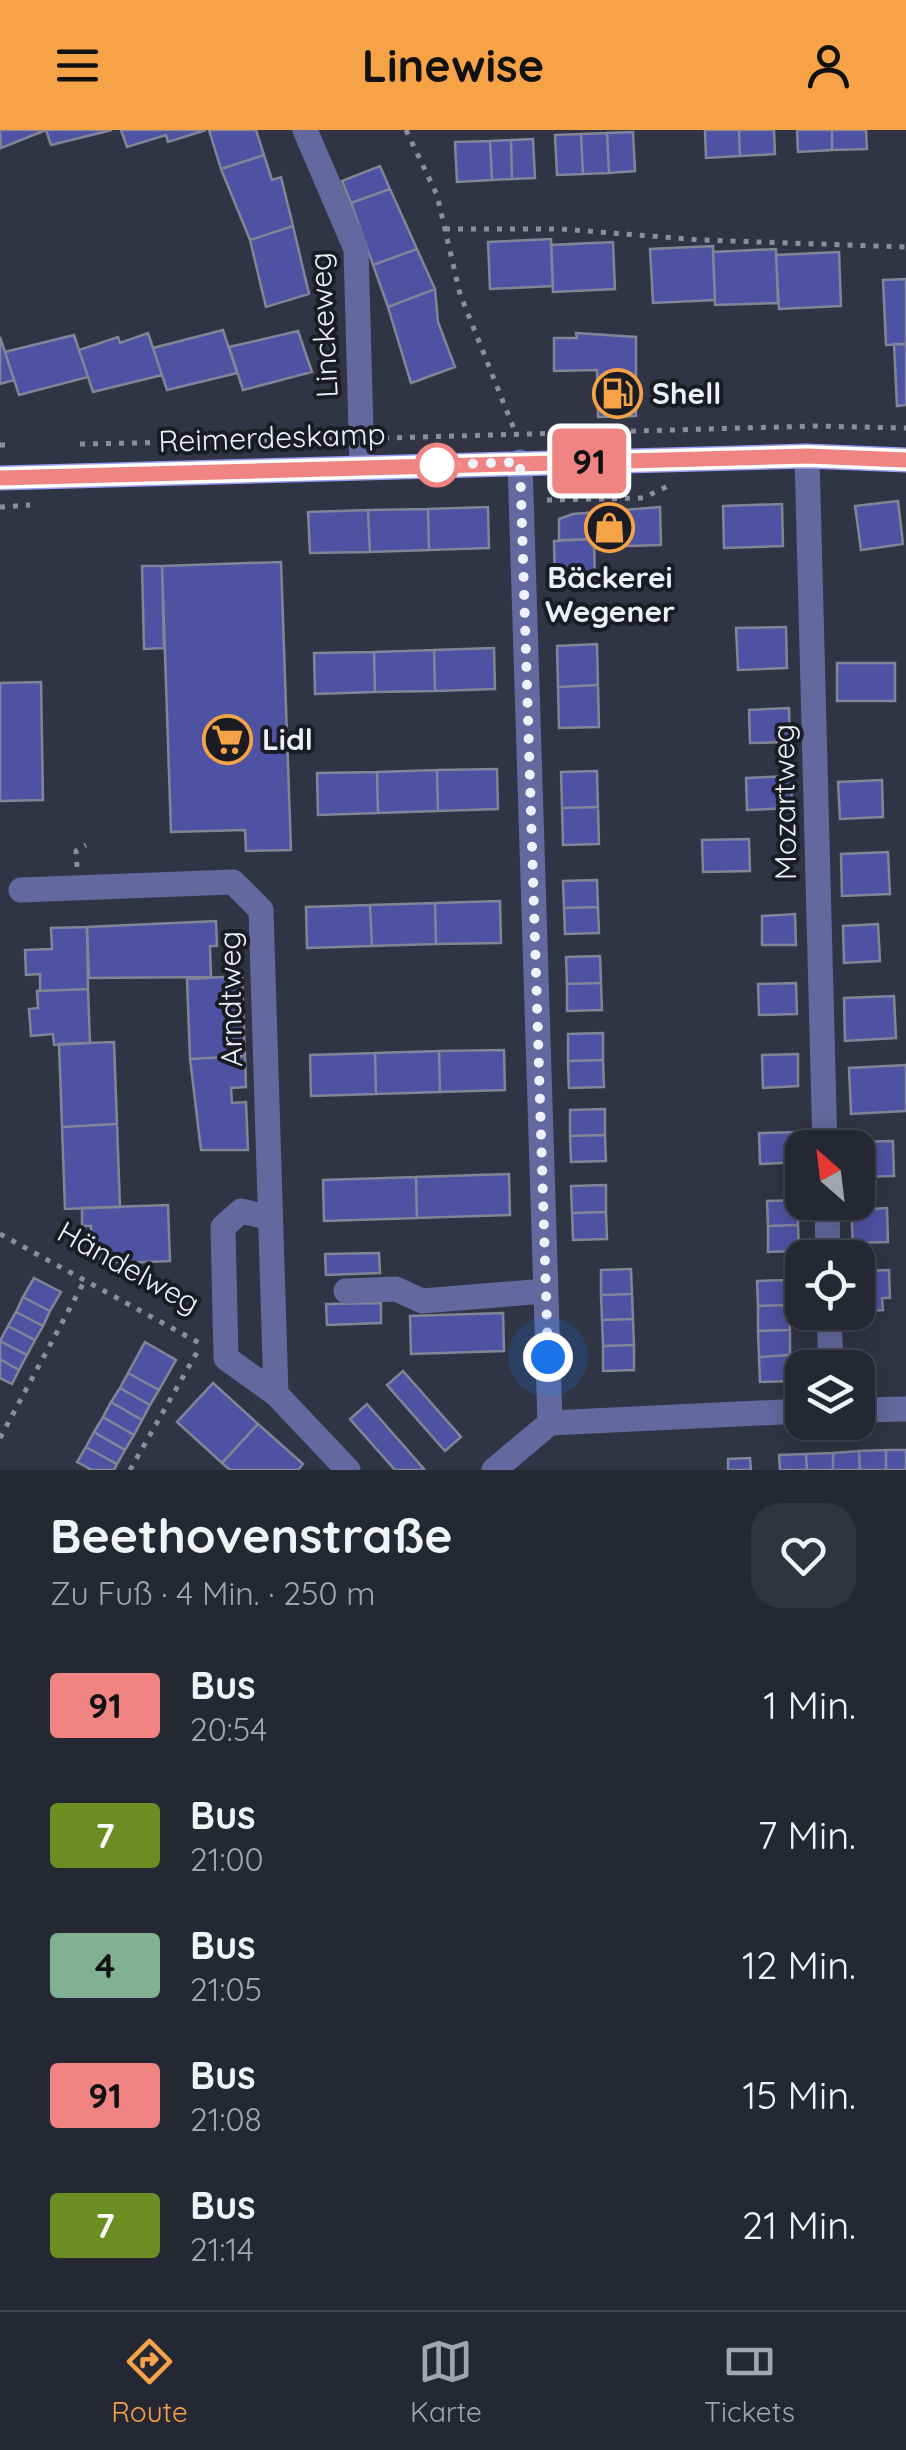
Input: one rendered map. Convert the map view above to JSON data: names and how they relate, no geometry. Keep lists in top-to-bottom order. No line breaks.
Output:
{"streets":{"main road":["Reimerdeskamp"],"street":["Linckeweg","Mozartweg","Arndtweg"],"path":["Händelweg"]},"crossings":[["Linckeweg","Reimerdeskamp"],["Reimerdeskamp","Mozartweg"]],"places":{"fuel station":["Shell"],"shop":["Bäckerei Wegener"],"supermarket":["Lidl"]},"lines":["bus line 91"],"north":"top left","page":{"header":"Linewise","on_map":"91","heading":["Beethovenstraße","Zu Fuß · 4 Min. · 250 m"],"list":[{"mark":"91","name":"Bus","note":"20:54","value":"1 Min."},{"mark":"7","name":"Bus","note":"21:00","value":"7 Min."},{"mark":"4","name":"Bus","note":"21:05","value":"12 Min."},{"mark":"91","name":"Bus","note":"21:08","value":"15 Min."},{"mark":"7","name":"Bus","note":"21:14","value":"21 Min."}],"tabs":["Route","Karte","Tickets"]}}
